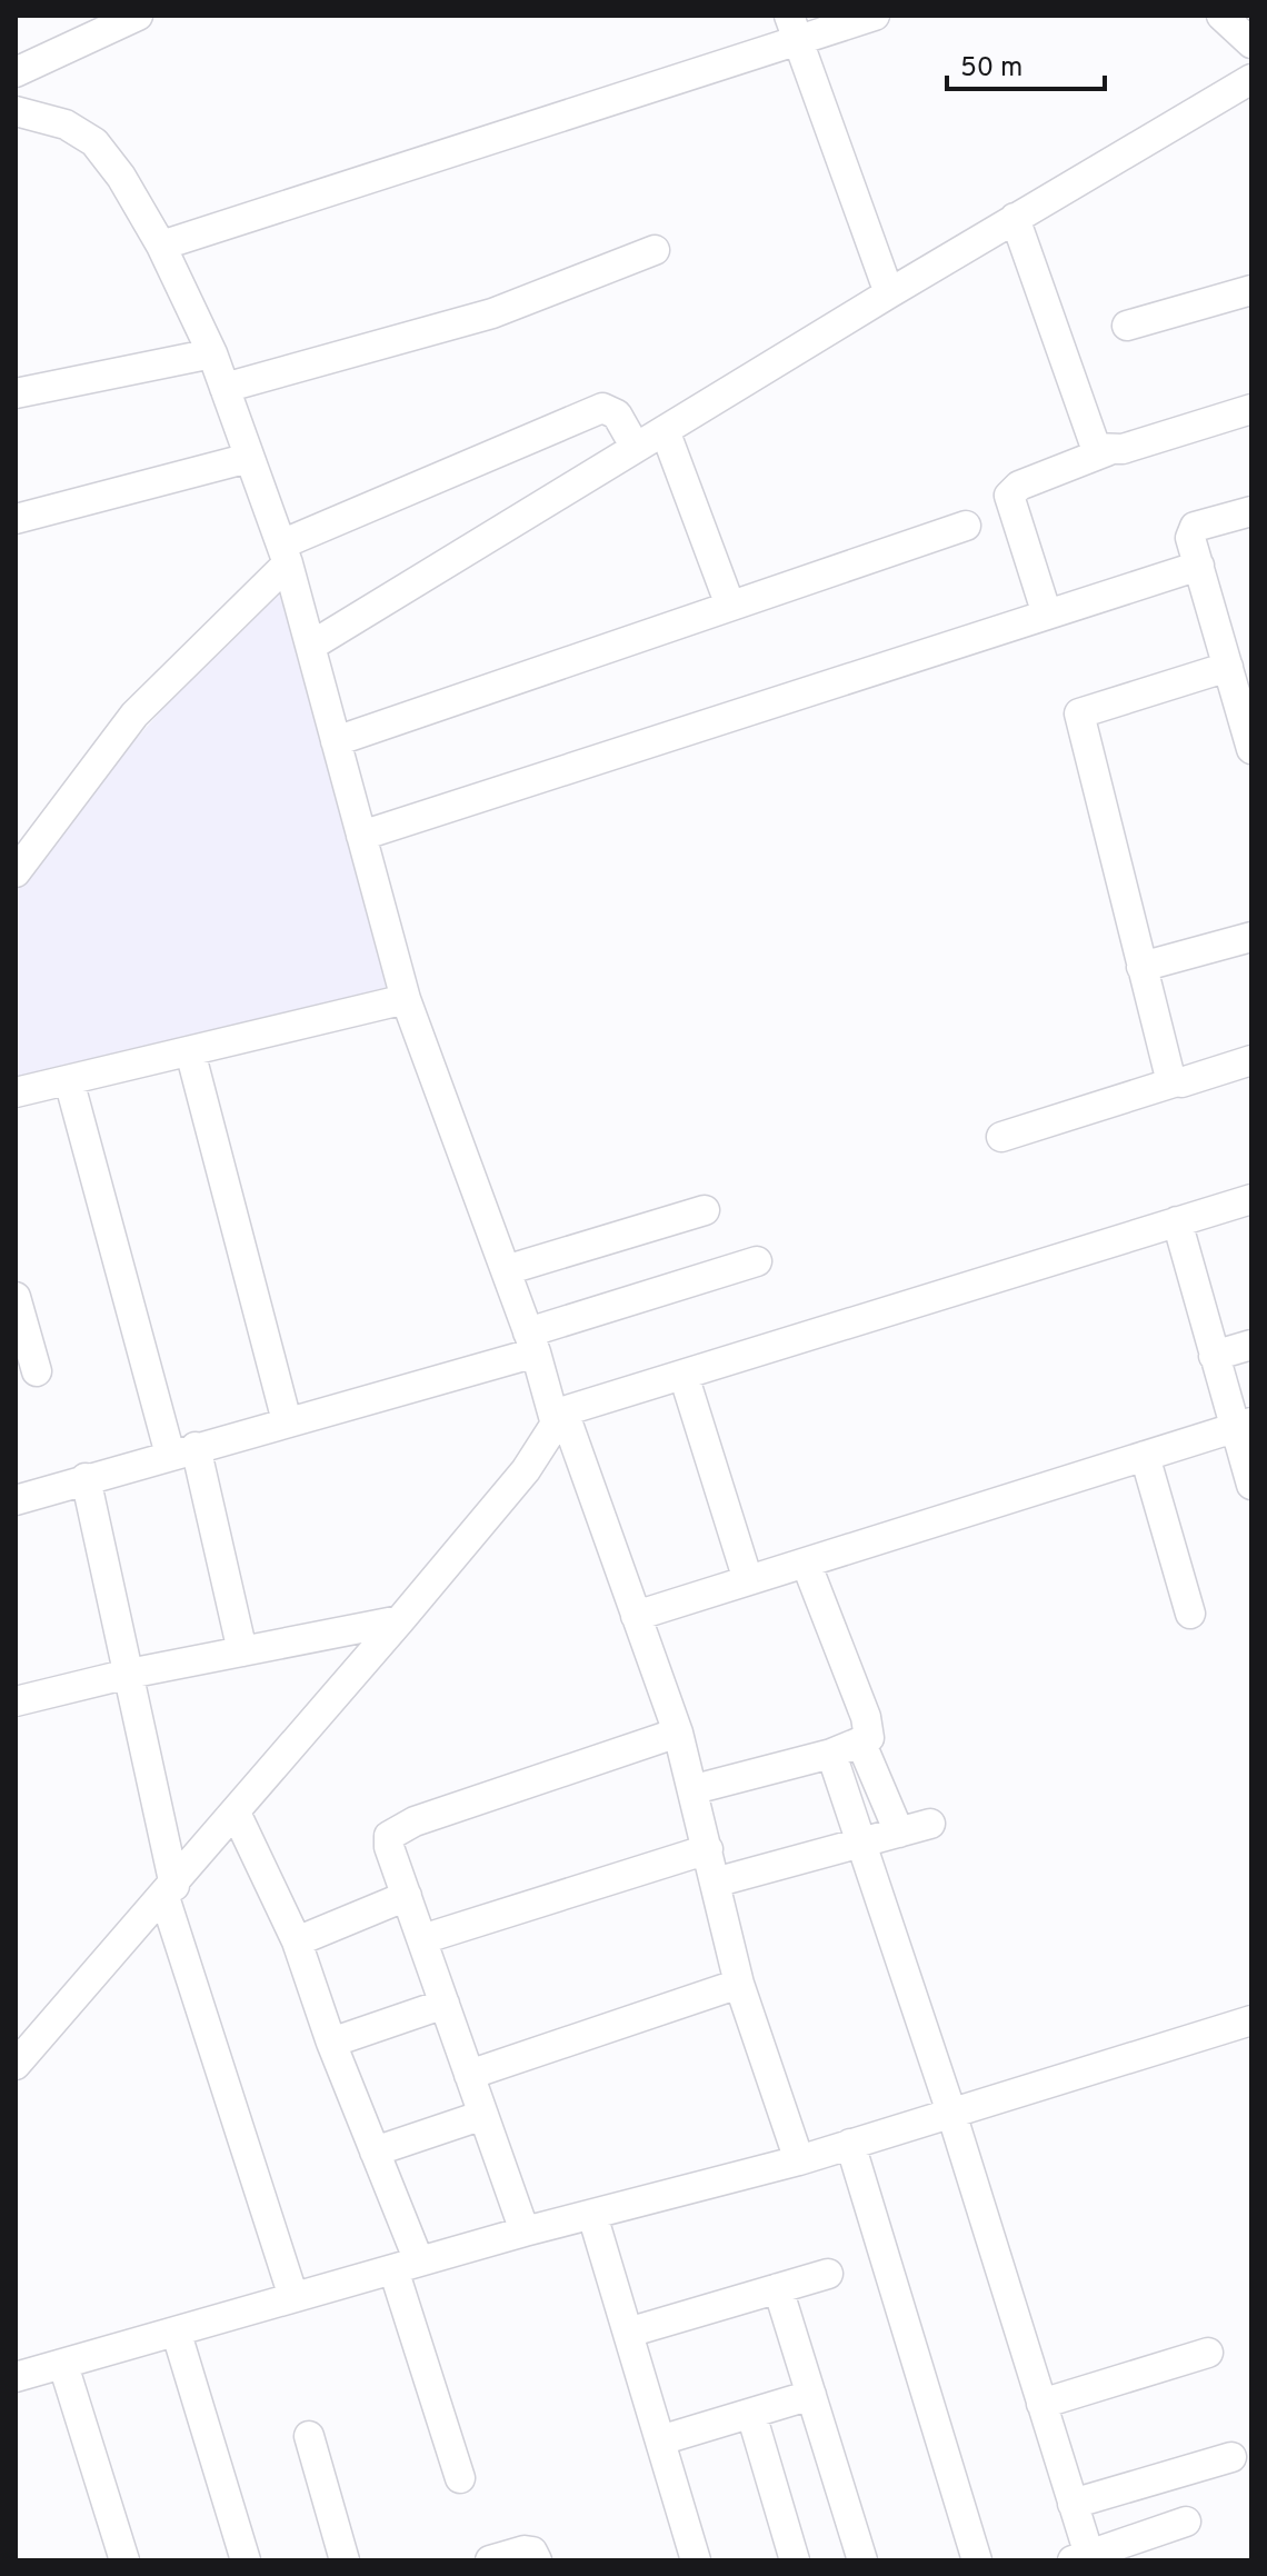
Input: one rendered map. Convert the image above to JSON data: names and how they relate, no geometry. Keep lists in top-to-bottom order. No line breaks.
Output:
{"scale_bar":"50 m"}
